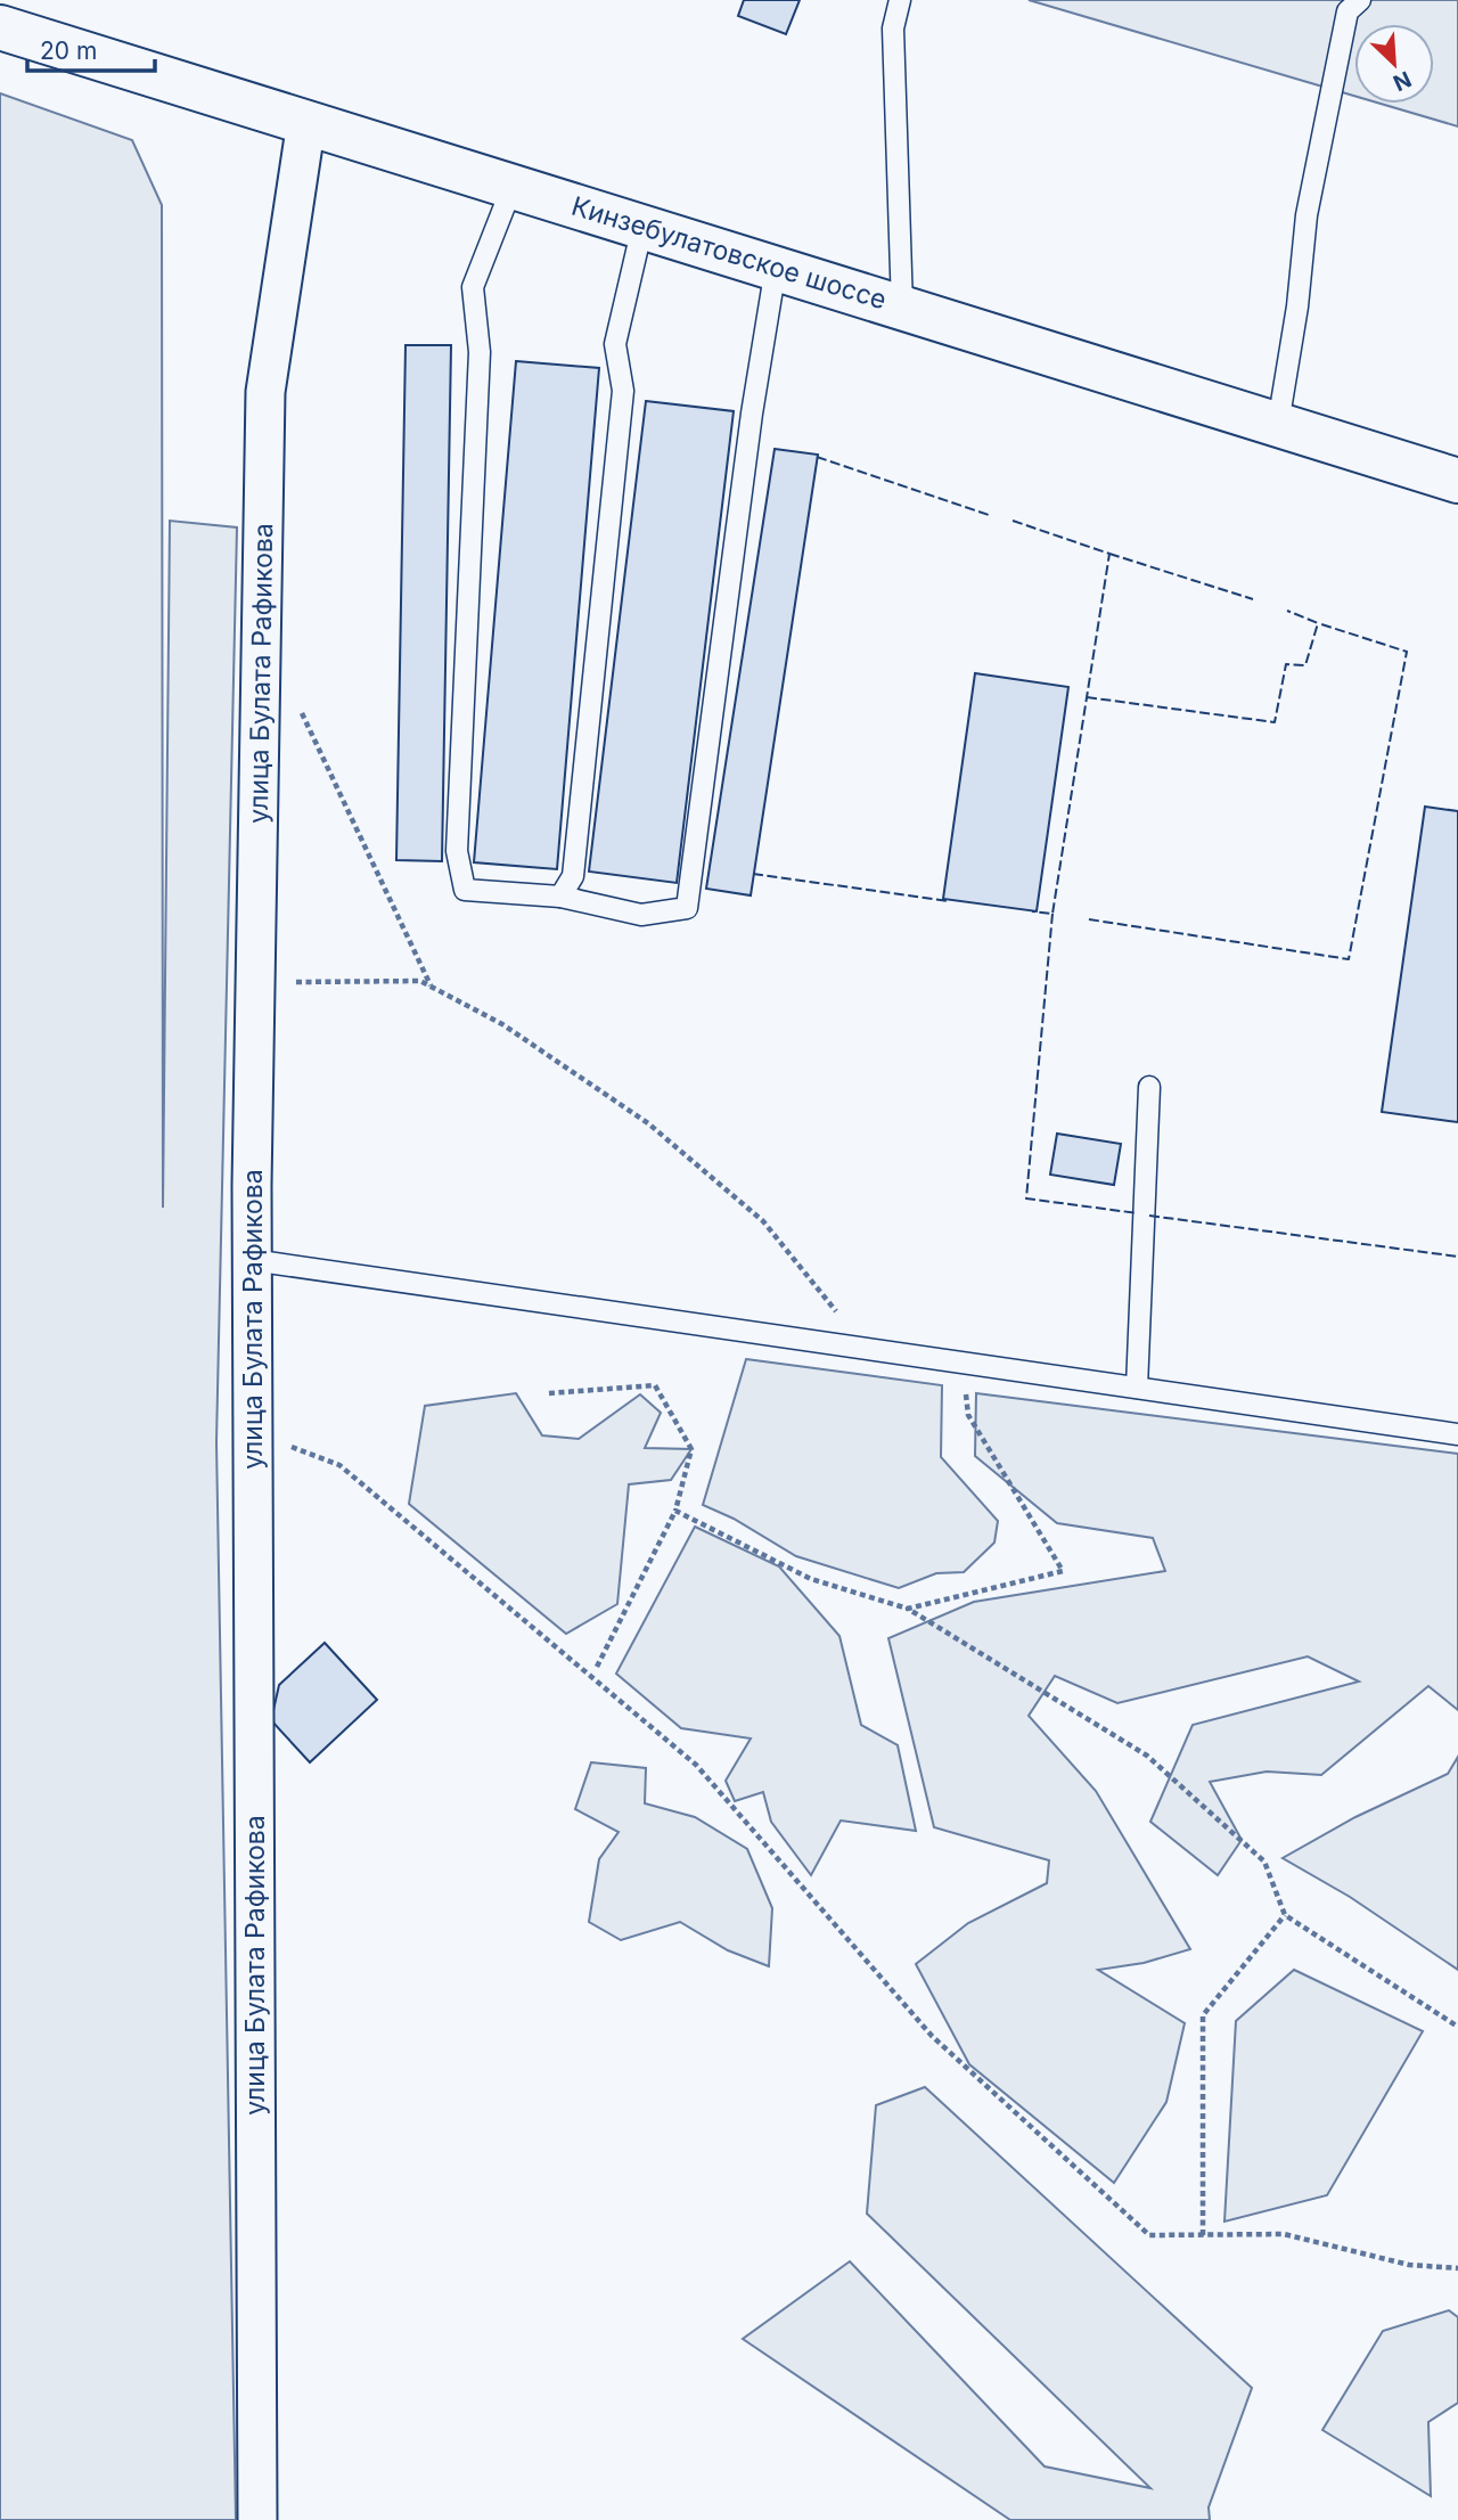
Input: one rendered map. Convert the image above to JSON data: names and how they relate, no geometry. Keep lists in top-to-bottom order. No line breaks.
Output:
{"streets":{"main road":["Кинзебулатовское шоссе"],"street":["улица Булата Рафикова"]},"crossings":[["Кинзебулатовское шоссе","улица Булата Рафикова"]],"scale_bar":"20 m","north":"bottom right"}
